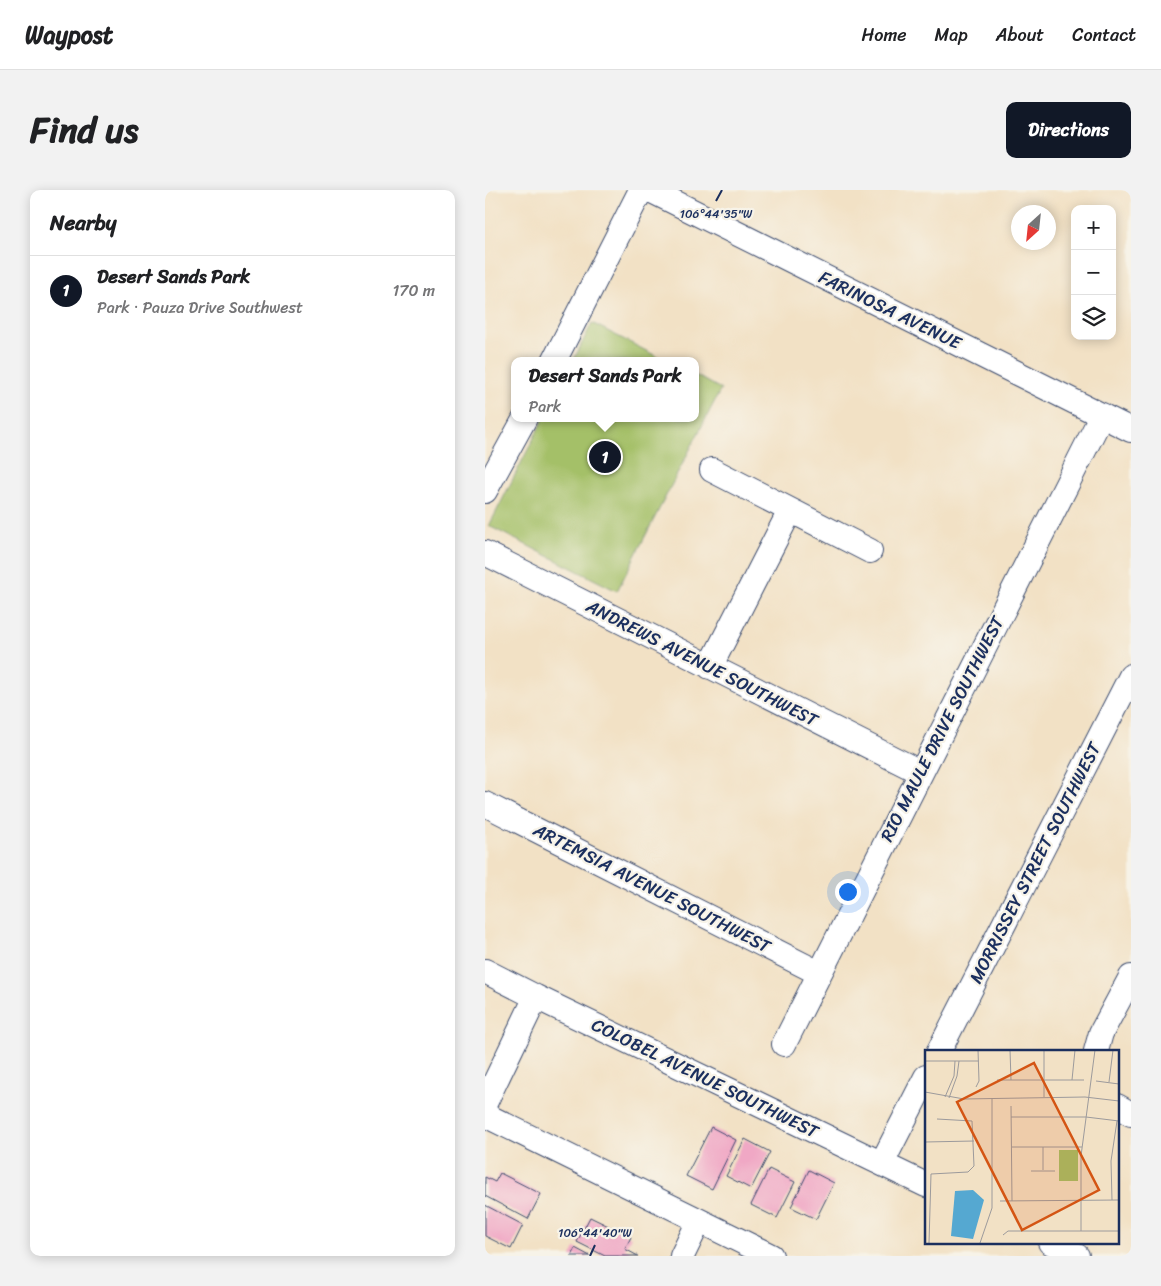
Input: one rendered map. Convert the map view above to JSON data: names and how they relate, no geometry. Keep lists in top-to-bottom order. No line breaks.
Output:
{"streets":{"street":["FARINOSA AVENUE","ANDREWS AVENUE SOUTHWEST","RIO MAULE DRIVE SOUTHWEST","MORRISSEY STREET SOUTHWEST","ARTEMSIA AVENUE SOUTHWEST","COLOBEL AVENUE SOUTHWEST"]},"crossings":[["FARINOSA AVENUE","RIO MAULE DRIVE SOUTHWEST"],["ANDREWS AVENUE SOUTHWEST","RIO MAULE DRIVE SOUTHWEST"],["RIO MAULE DRIVE SOUTHWEST","ARTEMSIA AVENUE SOUTHWEST"]],"north":"bottom left","page":{"header":"Waypost","nav":["Home","Map","About","Contact"],"title":"Find us","buttons":"Directions","heading":"Nearby","map_buttons":["+","−"],"list":[{"mark":"1","name":"Desert Sands Park","note":"Park · Pauza Drive Southwest","value":"170 m"}],"popup":["Desert Sands Park","Park"],"pins":"1"},"coordinates":["106°44'35\"W","106°44'40\"W"]}
